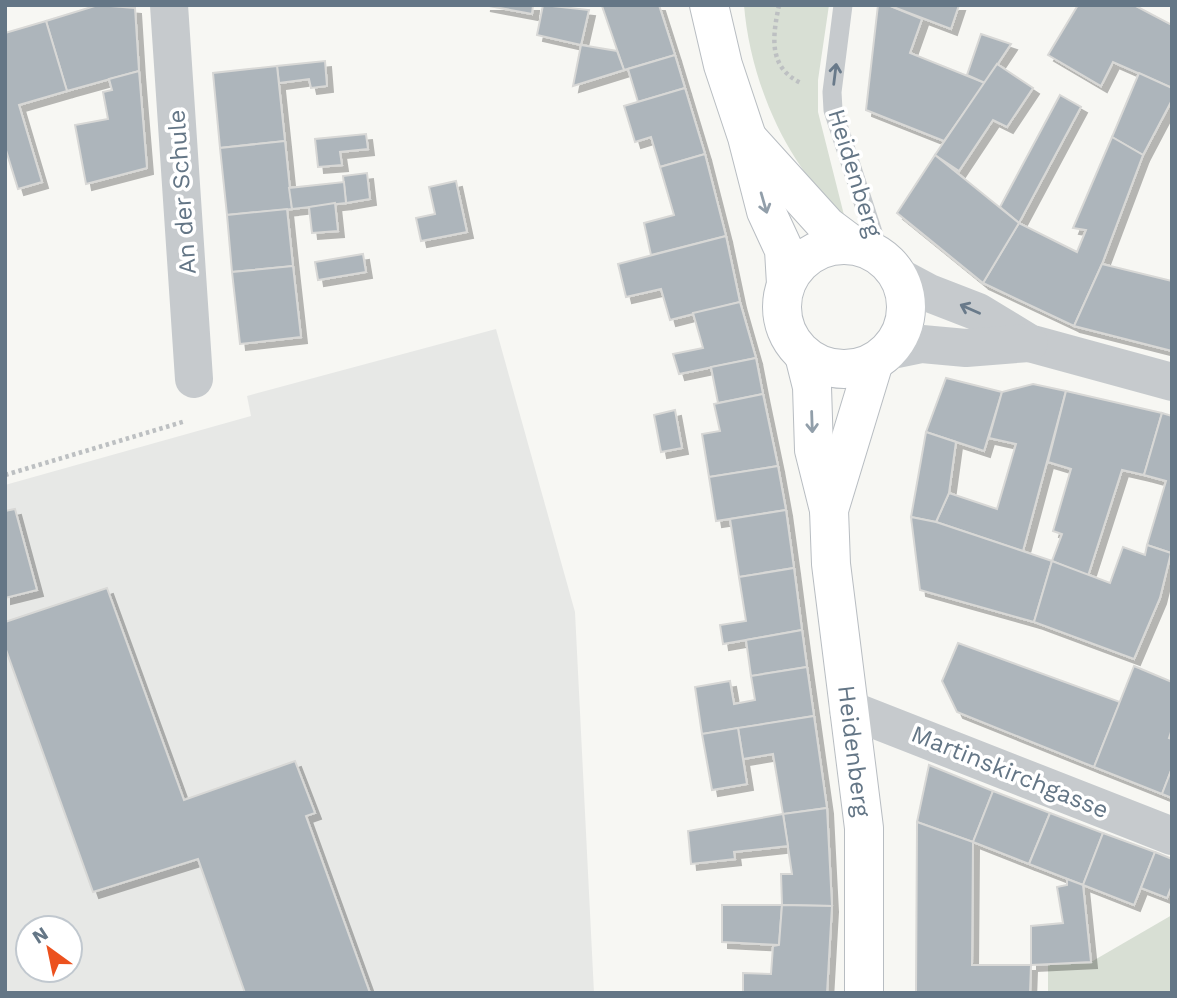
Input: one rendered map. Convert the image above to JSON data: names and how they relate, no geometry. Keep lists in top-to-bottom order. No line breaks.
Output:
{"streets":{"main road":["Heidenberg"],"street":["An der Schule","Martinskirchgasse"]},"crossings":[["Heidenberg","Martinskirchgasse"]],"north":"top left"}
